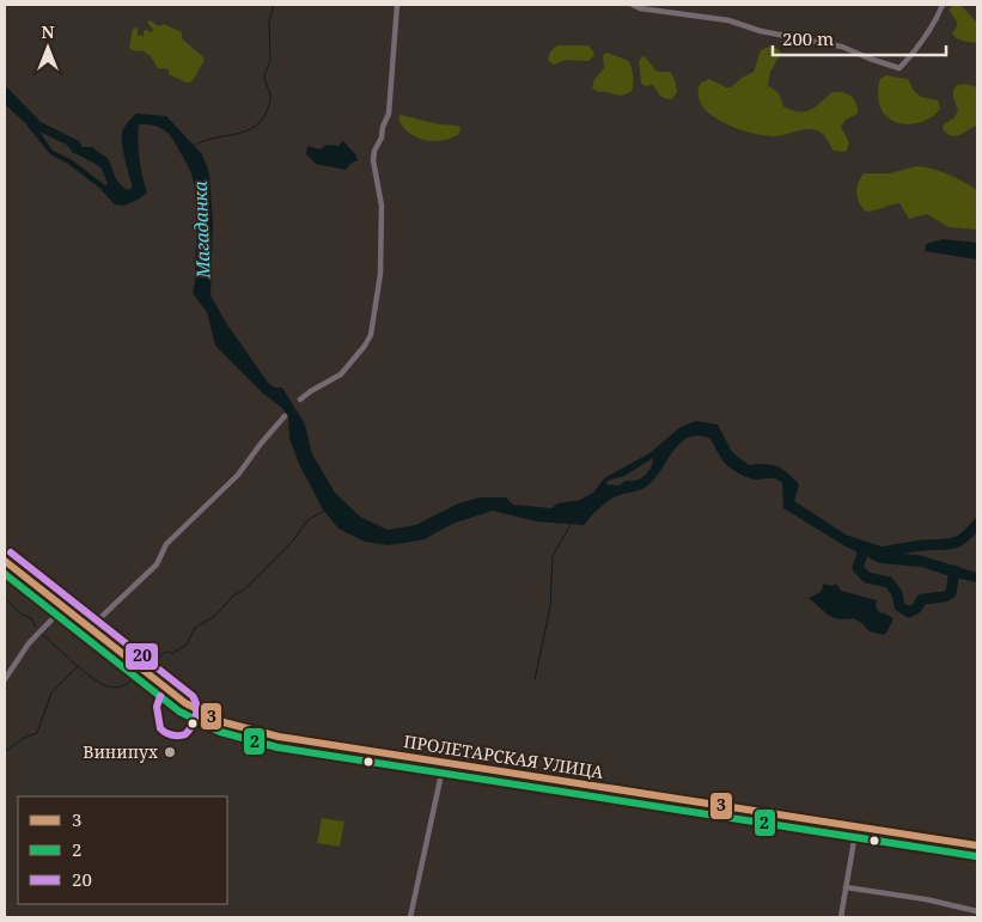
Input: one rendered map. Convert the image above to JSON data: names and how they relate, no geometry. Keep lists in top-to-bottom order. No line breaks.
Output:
{"streets":{"main road":["ПРОЛЕТАРСКАЯ УЛИЦА"]},"water":["Магаданка"],"places":["Винипух"],"lines":["transit line 20","transit line 3","transit line 2"],"legend":["3","2","20"],"scale_bar":"200 m","north":"top"}
